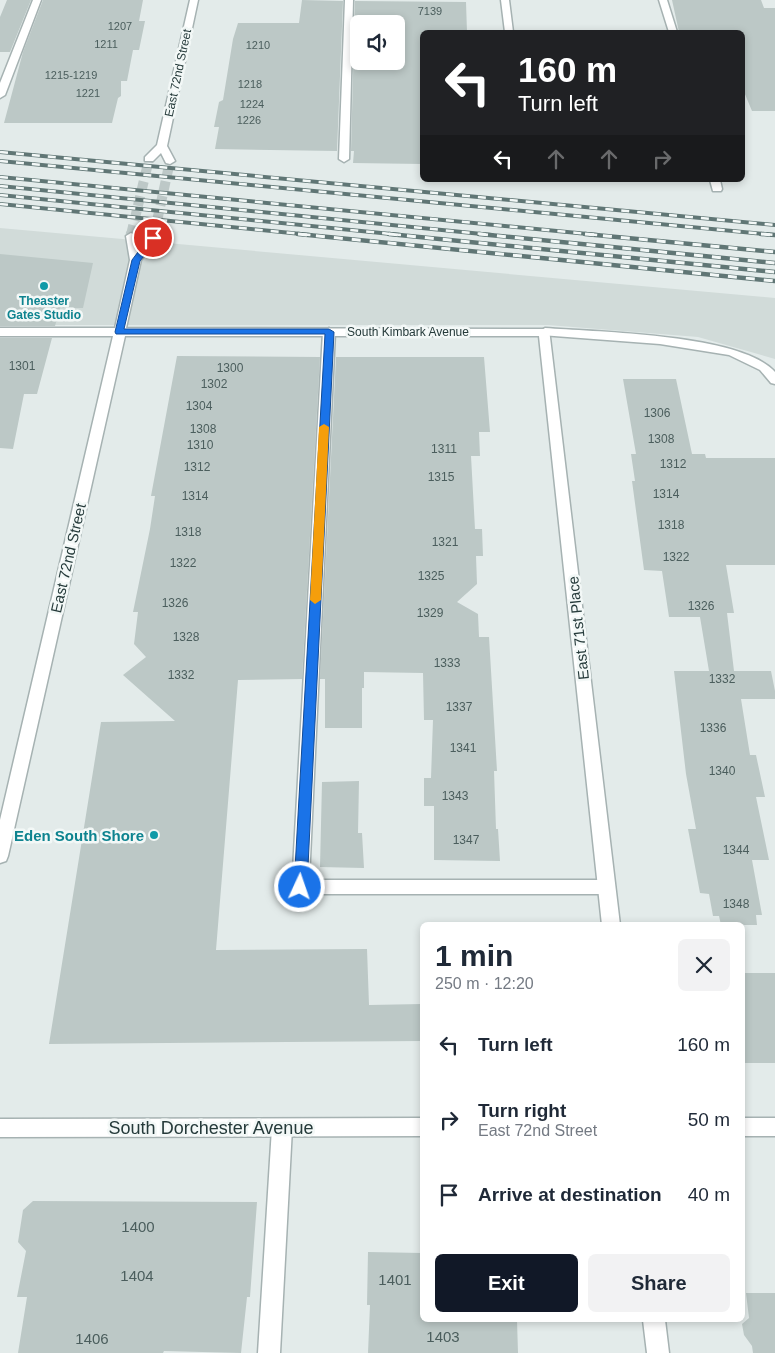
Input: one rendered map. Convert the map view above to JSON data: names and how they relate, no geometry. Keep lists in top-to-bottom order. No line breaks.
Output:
{"streets":{"street":["East 72nd Street","South Kimbark Avenue","East 71st Place","South Dorchester Avenue"]},"crossings":[["East 72nd Street","South Kimbark Avenue"],["South Kimbark Avenue","East 71st Place"]],"places":["Theaster Gates Studio","Eden South Shore"],"house_numbers":["7139","1207","1211","1210","1215-1219","1218","1221","1224","1226","1301","1300","1302","1304","1306","1308","1308","1310","1311","1312","1312","1315","1314","1314","1318","1318","1321","1322","1322","1325","1326","1326","1329","1328","1333","1332","1332","1337","1336","1341","1340","1343","1347","1344","1348","1400","1404","1401","1403","1406"],"page":{"turn":["160 m","Turn left"],"heading":["1 min","250 m · 12:20"],"list":[{"name":"Turn left","value":"160 m"},{"name":"Turn right","note":"East 72nd Street","value":"50 m"},{"name":"Arrive at destination","value":"40 m"}],"buttons":["Exit","Share"]}}
